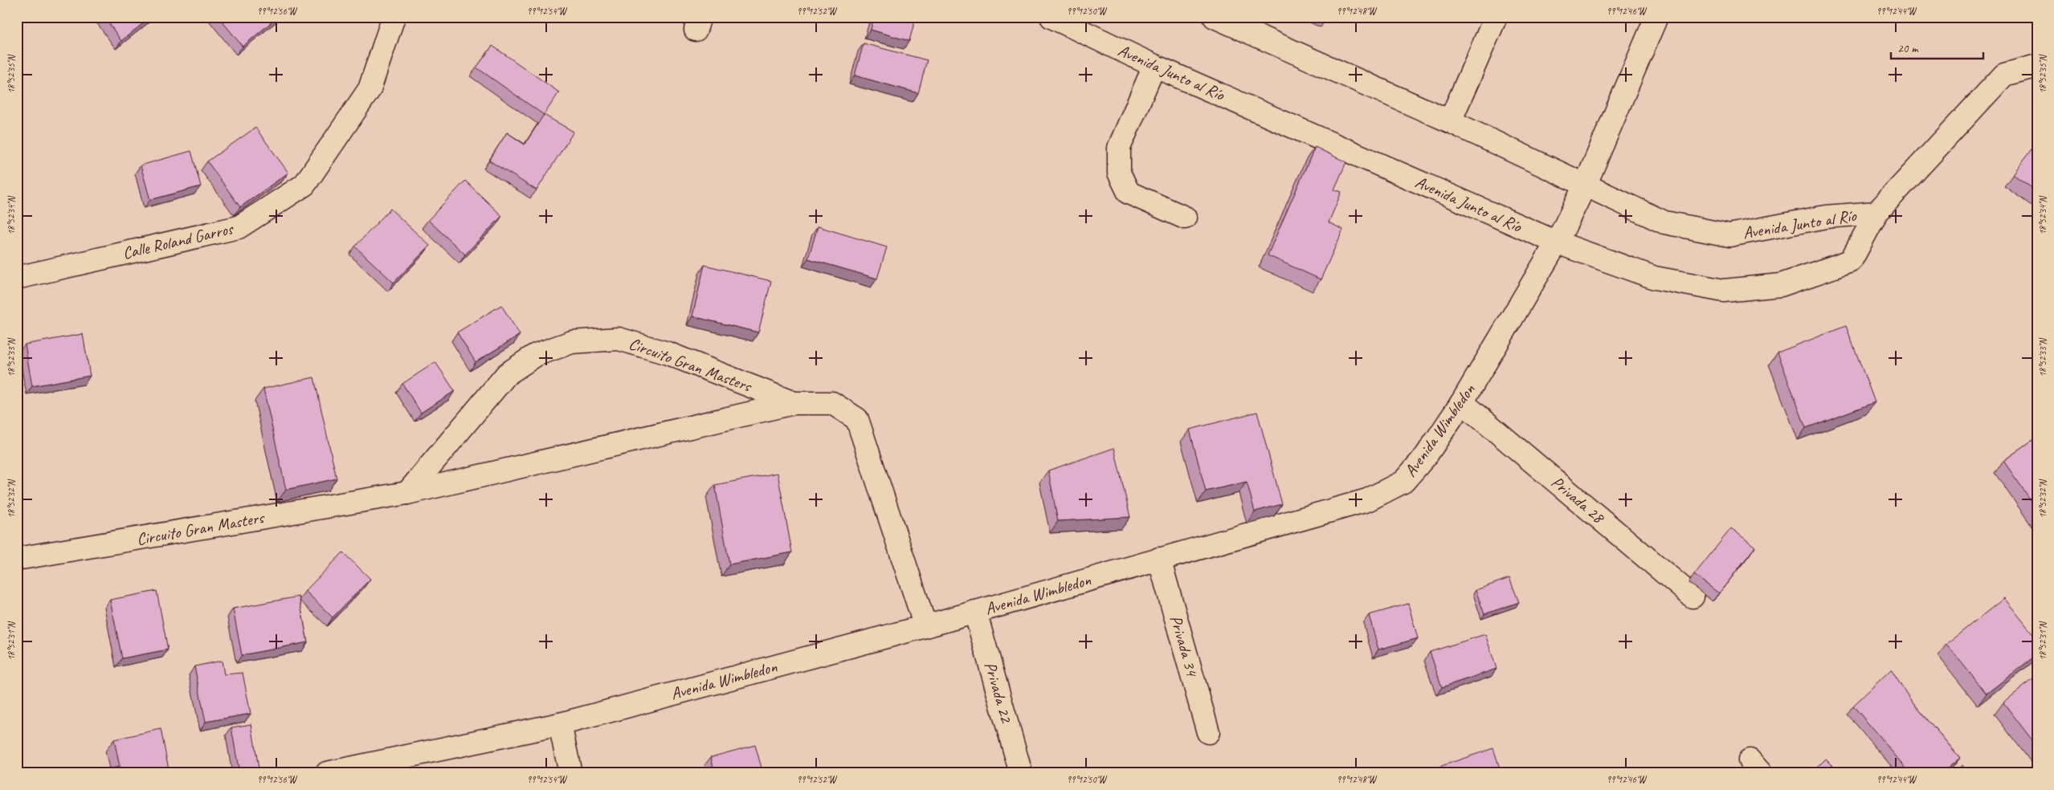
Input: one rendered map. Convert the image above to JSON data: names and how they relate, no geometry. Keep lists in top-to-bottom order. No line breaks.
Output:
{"streets":{"street":["Avenida Junto al Río","Calle Roland Garros","Circuito Gran Masters","Avenida Wimbledon","Privada 28","Privada 34","Privada 22"]},"crossings":[["Avenida Junto al Río","Avenida Wimbledon"],["Circuito Gran Masters","Avenida Wimbledon"],["Avenida Wimbledon","Privada 28"],["Avenida Wimbledon","Privada 34"],["Avenida Wimbledon","Privada 22"]],"scale_bar":"20 m","coordinates":["99°12'56\"W","99°12'54\"W","99°12'52\"W","99°12'50\"W","99°12'48\"W","99°12'46\"W","99°12'44\"W","18°52'35\"N","18°52'34\"N","18°52'33\"N","18°52'32\"N","18°52'31\"N"]}
